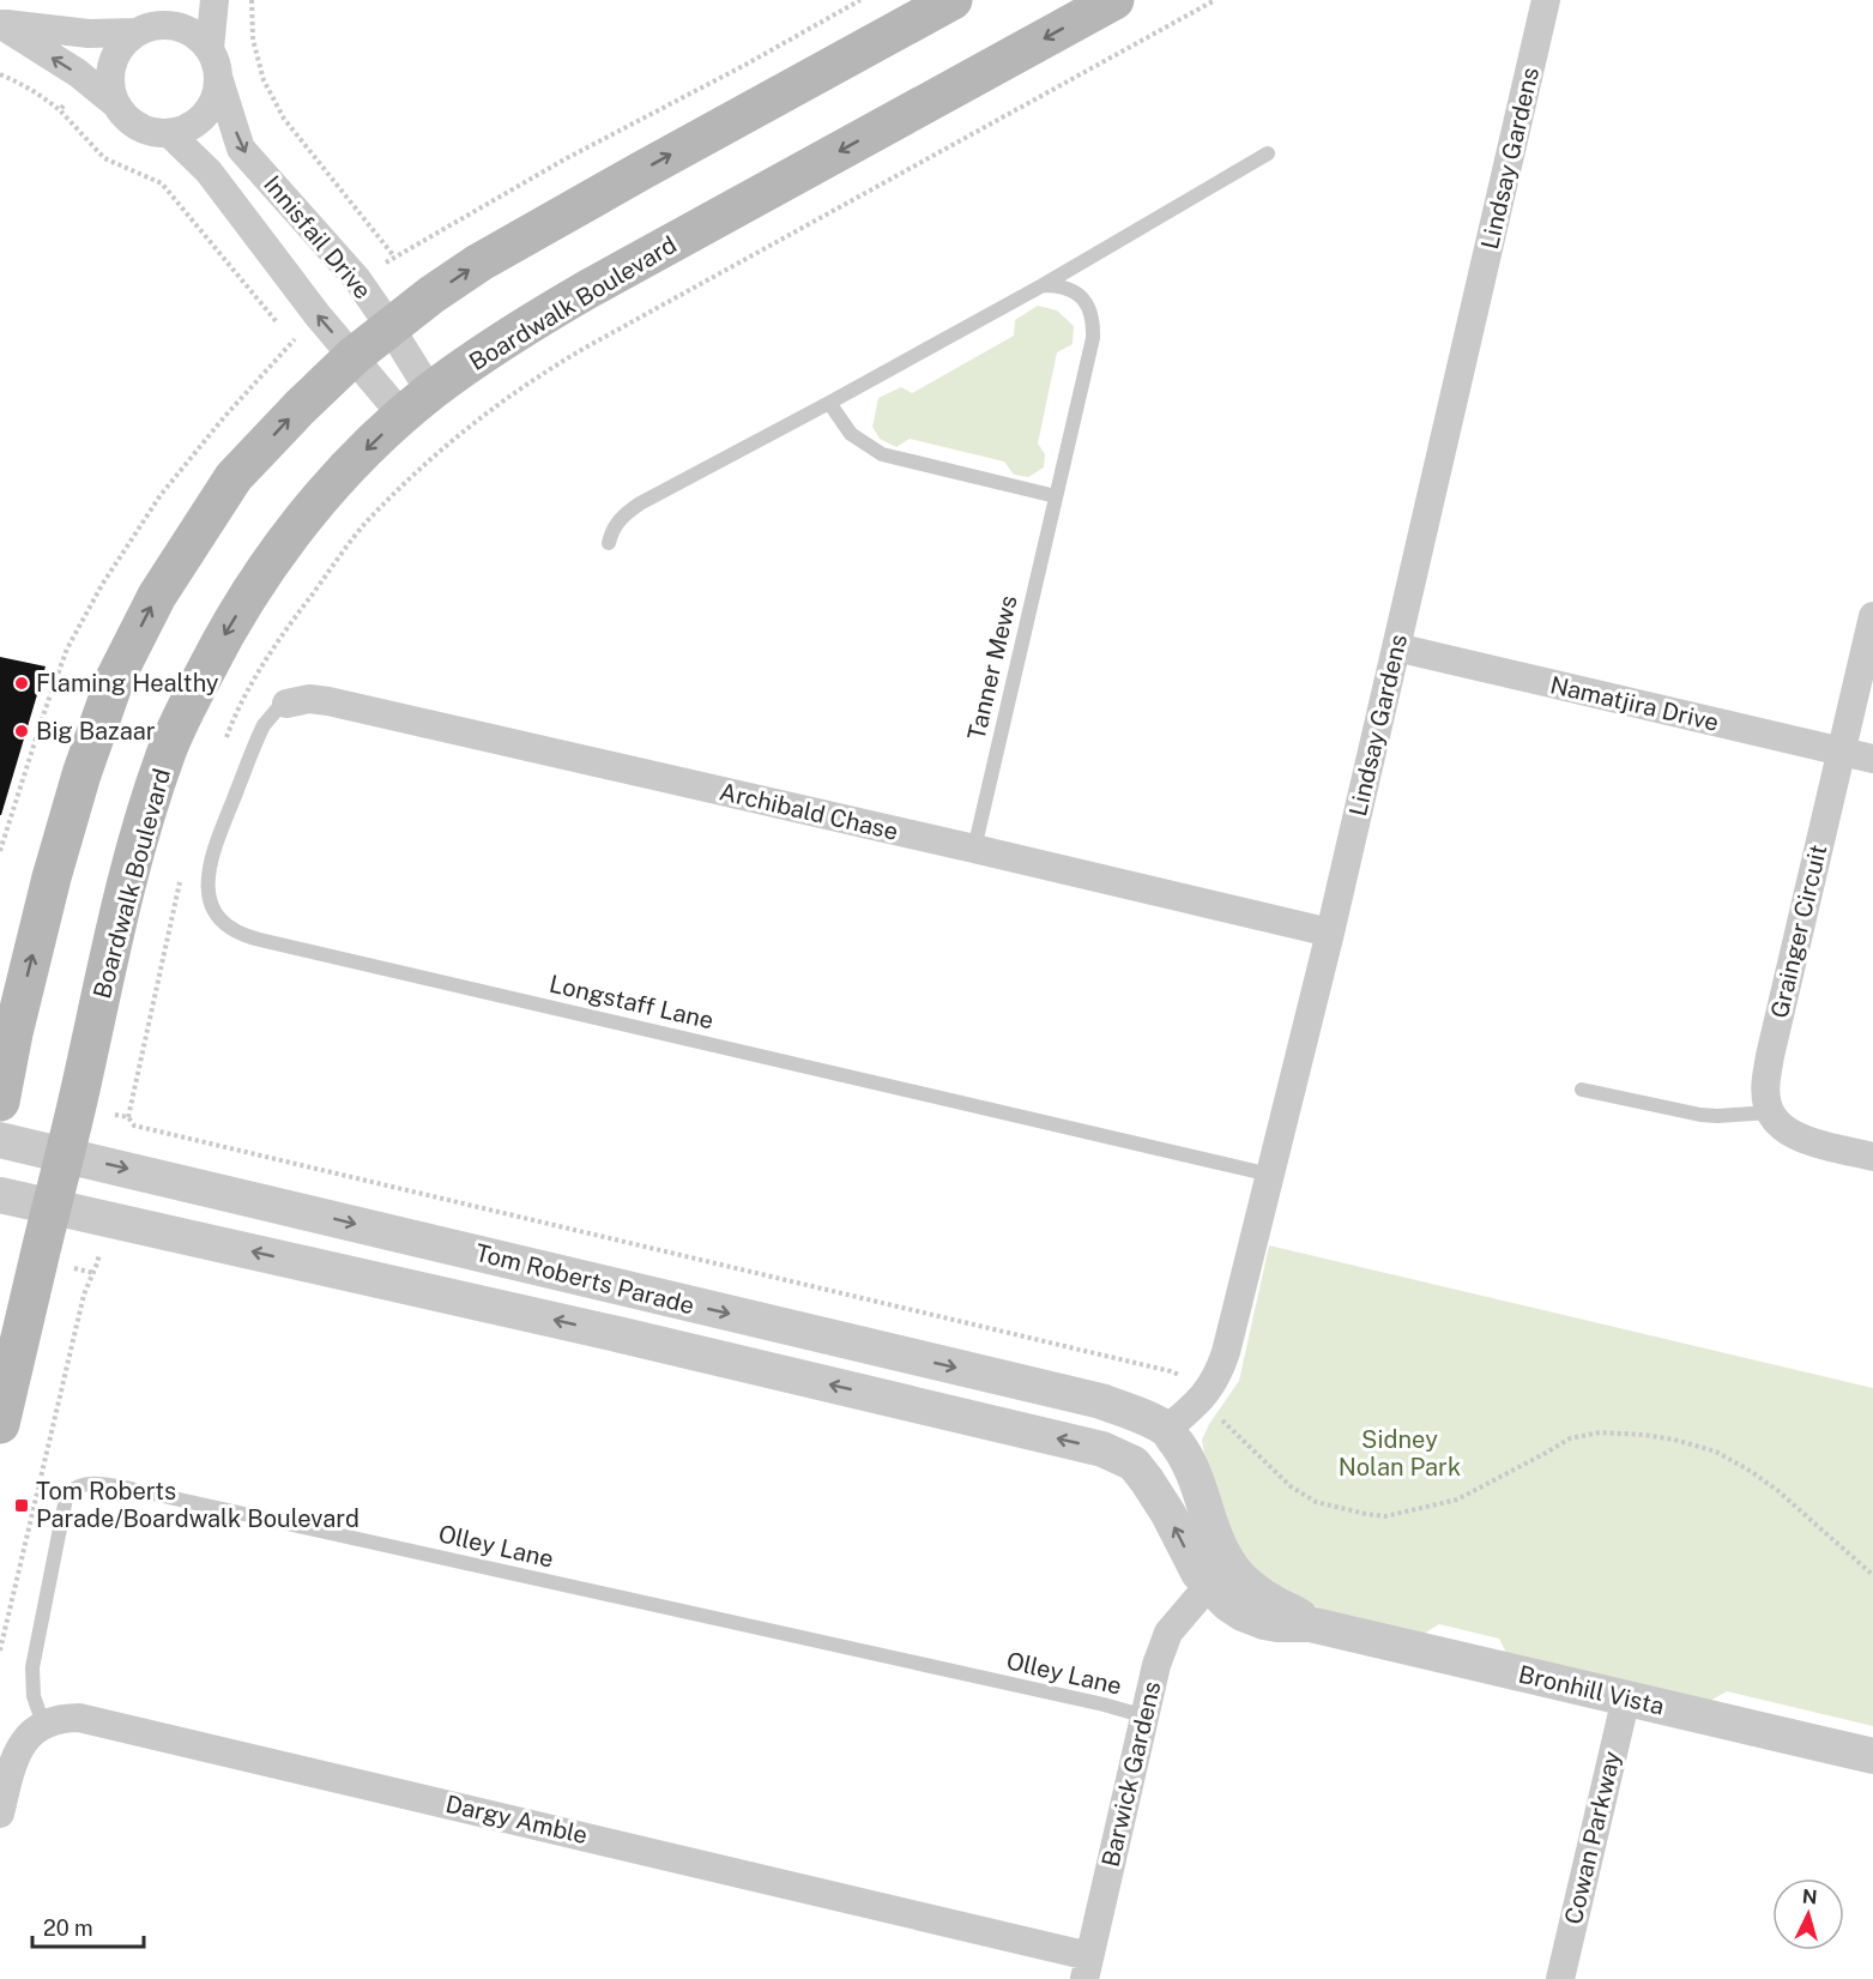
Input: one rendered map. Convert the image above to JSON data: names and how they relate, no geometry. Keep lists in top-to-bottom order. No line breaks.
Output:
{"streets":{"main road":["Boardwalk Boulevard"],"street":["Lindsay Gardens","Innisfail Drive","Namatjira Drive","Archibald Chase","Grainger Circuit","Tom Roberts Parade","Bronhill Vista","Barwick Gardens","Dargy Amble","Cowan Parkway"],"lane":["Tanner Mews","Longstaff Lane","Olley Lane"]},"crossings":[["Lindsay Gardens","Namatjira Drive"],["Lindsay Gardens","Archibald Chase"],["Lindsay Gardens","Longstaff Lane"],["Lindsay Gardens","Tom Roberts Parade"],["Lindsay Gardens","Bronhill Vista"],["Innisfail Drive","Boardwalk Boulevard"],["Boardwalk Boulevard","Tom Roberts Parade"],["Tanner Mews","Archibald Chase"],["Namatjira Drive","Grainger Circuit"],["Archibald Chase","Longstaff Lane"],["Tom Roberts Parade","Bronhill Vista"],["Olley Lane","Barwick Gardens"],["Olley Lane","Dargy Amble"],["Bronhill Vista","Barwick Gardens"],["Bronhill Vista","Cowan Parkway"],["Barwick Gardens","Dargy Amble"]],"parks":["Sidney Nolan Park"],"places":{"other":["Flaming Healthy","Big Bazaar"],"transit":["Tom Roberts Parade/Boardwalk Boulevard"]},"scale_bar":"20 m","north":"top"}
